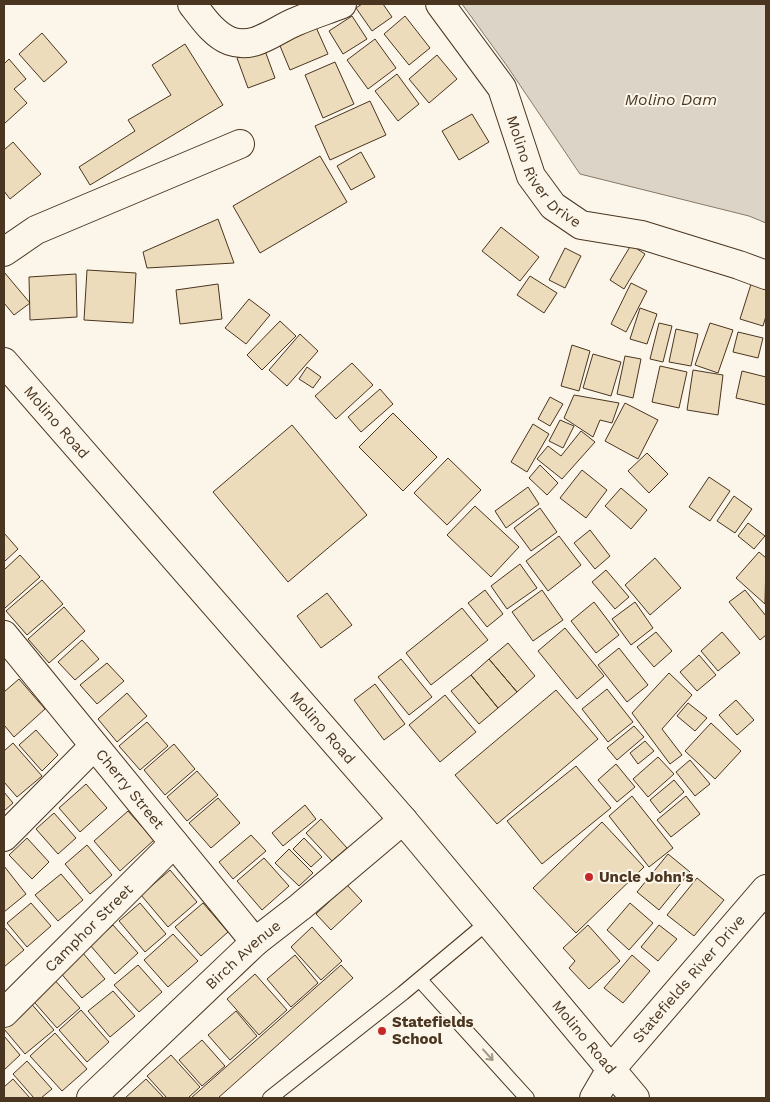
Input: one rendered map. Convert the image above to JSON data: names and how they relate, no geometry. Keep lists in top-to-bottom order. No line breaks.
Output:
{"streets":{"street":["Molino River Drive","Molino Road","Cherry Street","Camphor Street","Birch Avenue","Statefields River Drive"]},"crossings":[["Molino Road","Birch Avenue"],["Molino Road","Statefields River Drive"],["Cherry Street","Camphor Street"],["Cherry Street","Birch Avenue"]],"water":["Molino Dam"],"places":["Uncle John's","Statefields School"]}
